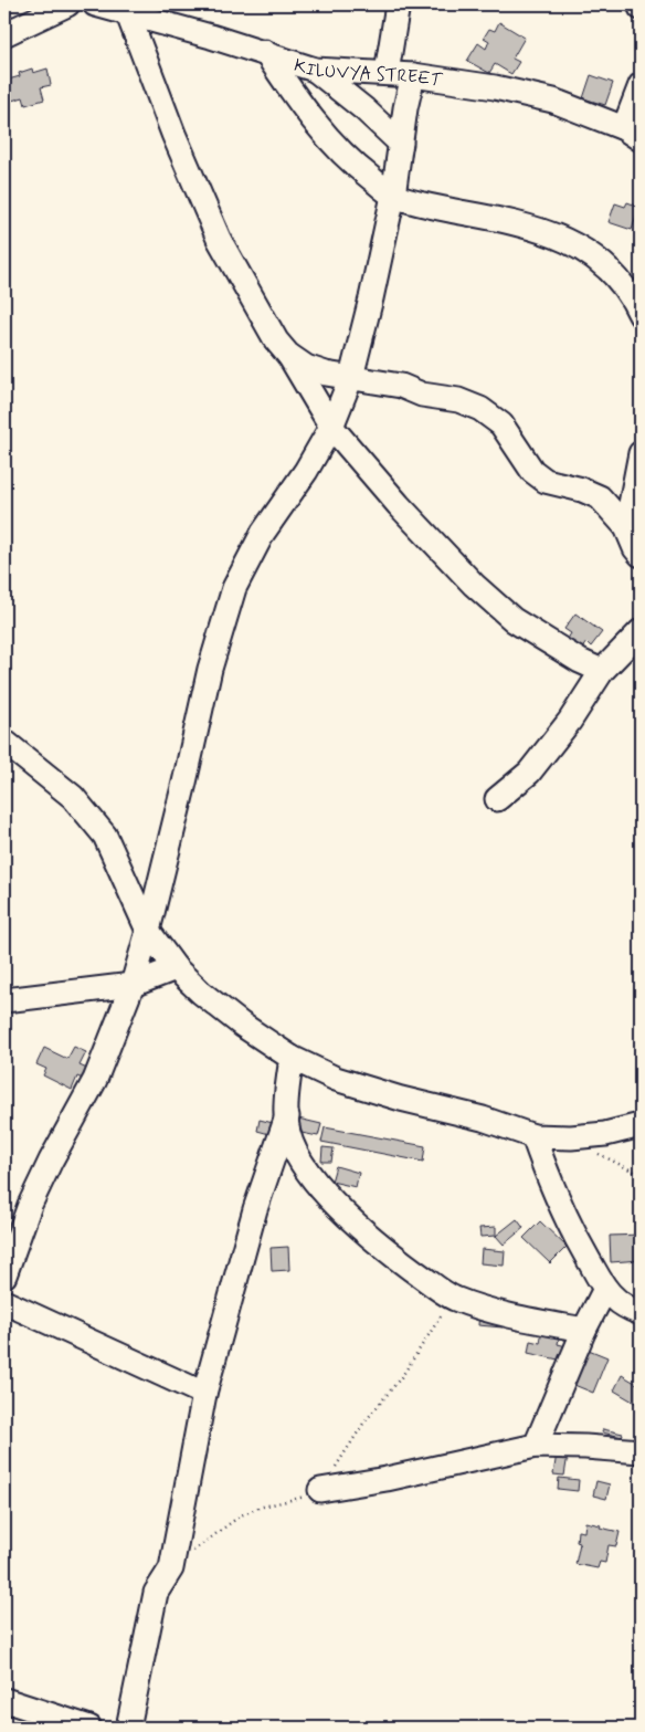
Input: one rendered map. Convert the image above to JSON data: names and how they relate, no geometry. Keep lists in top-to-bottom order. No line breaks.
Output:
{"streets":{"street":["KILUVYA STREET"]}}
